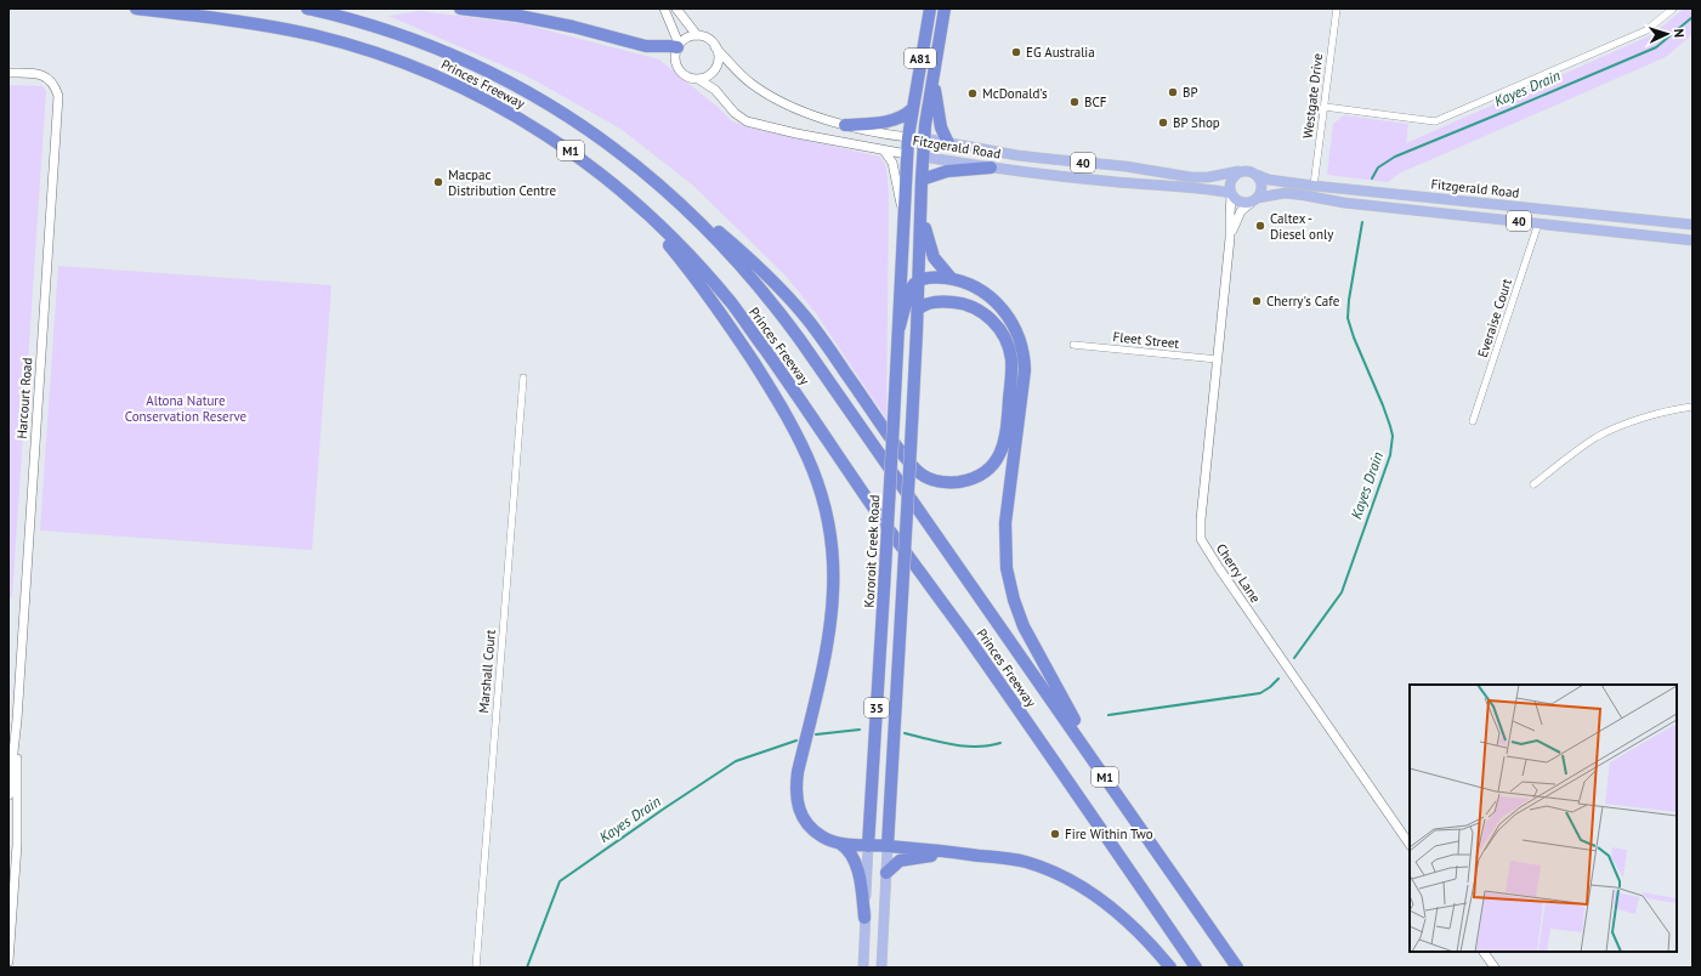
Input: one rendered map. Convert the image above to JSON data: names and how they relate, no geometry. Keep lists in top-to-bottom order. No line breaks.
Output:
{"streets":{"highway":["A81","Princes Freeway","Fitzgerald Road","M1","Kororoit Creek Road","35"],"main road":["40"],"street":["Westgate Drive","Everaise Court","Fleet Street","Harcourt Road","Cherry Lane","Marshall Court"]},"crossings":[["A81","Fitzgerald Road"],["A81","Kororoit Creek Road"],["Westgate Drive","Fitzgerald Road"],["Fitzgerald Road","40"],["Fitzgerald Road","Kororoit Creek Road"],["Fitzgerald Road","Cherry Lane"],["Fitzgerald Road","35"],["40","Everaise Court"],["40","Cherry Lane"],["Fleet Street","Cherry Lane"]],"water":["Kayes Drain"],"parks":["Altona Nature Conservation Reserve"],"places":["EG Australia","BP","McDonald's","BCF","BP Shop","Macpac Distribution Centre","Caltex - Diesel only","Cherry's Cafe","Fire Within Two"],"north":"right"}
